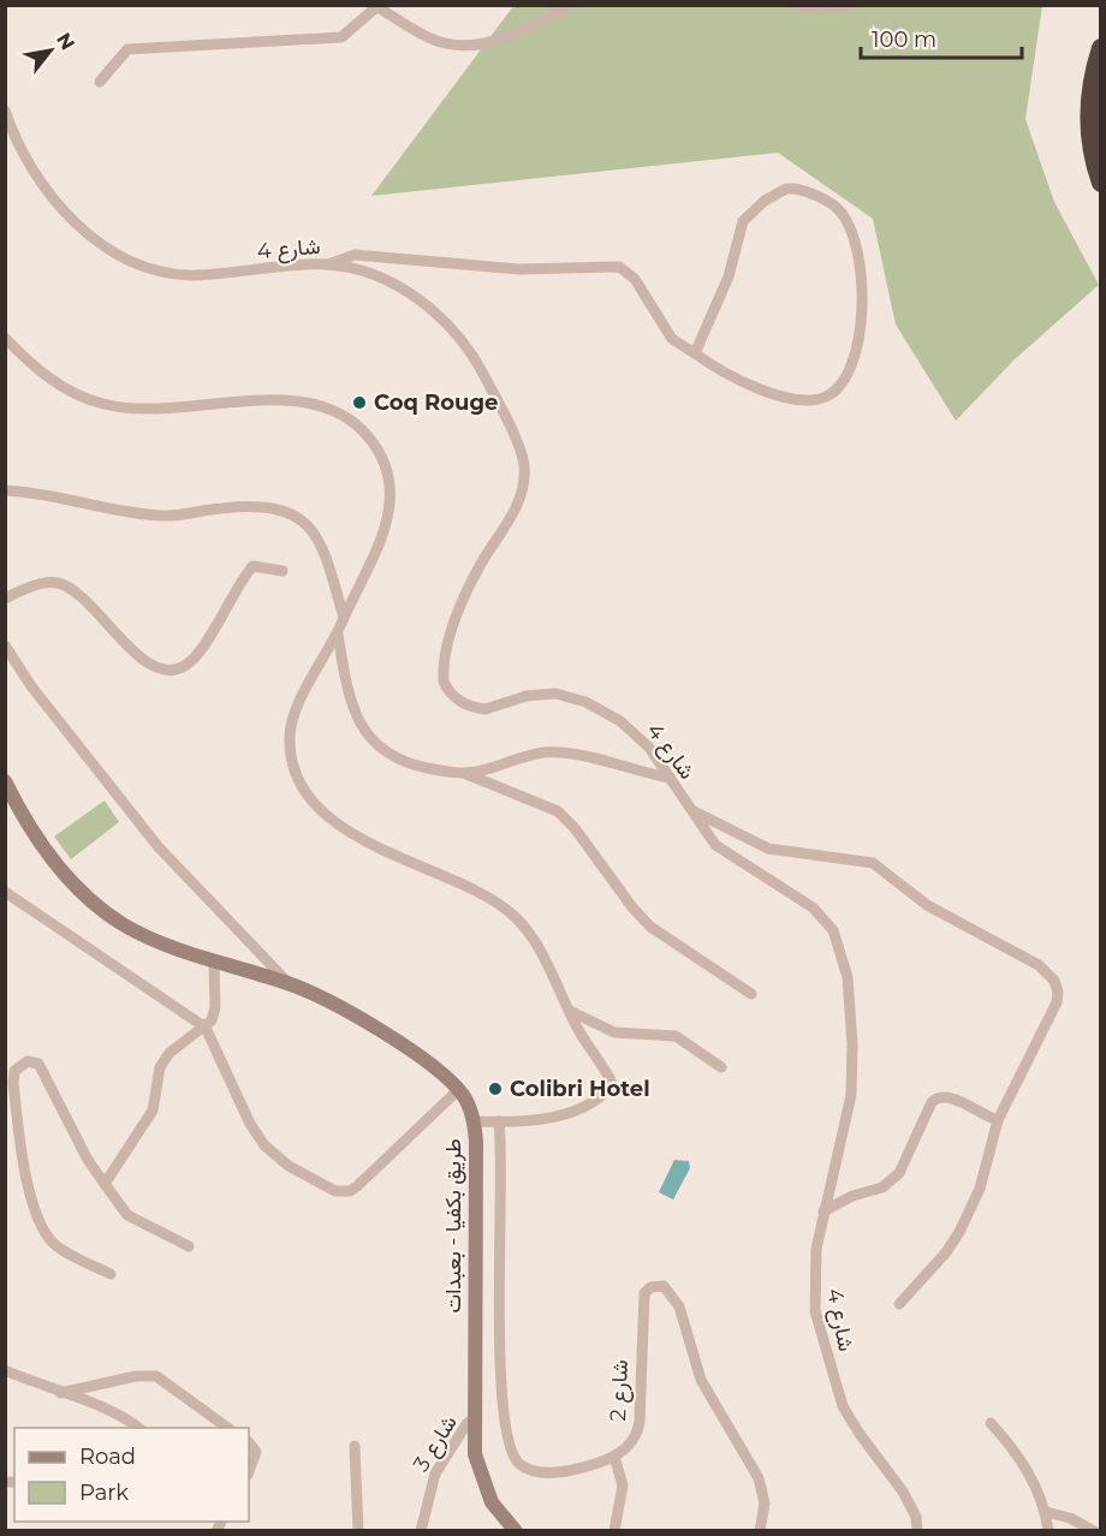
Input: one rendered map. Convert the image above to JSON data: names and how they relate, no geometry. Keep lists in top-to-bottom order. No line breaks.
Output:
{"streets":{"main road":["طريق بكفيا - بعبدات"],"street":["شارع 4","شارع 2","شارع 3"]},"crossings":[["طريق بكفيا - بعبدات","شارع 3"]],"places":["Coq Rouge","Colibri Hotel"],"legend":["Road","Park"],"scale_bar":"100 m","north":"top right"}
